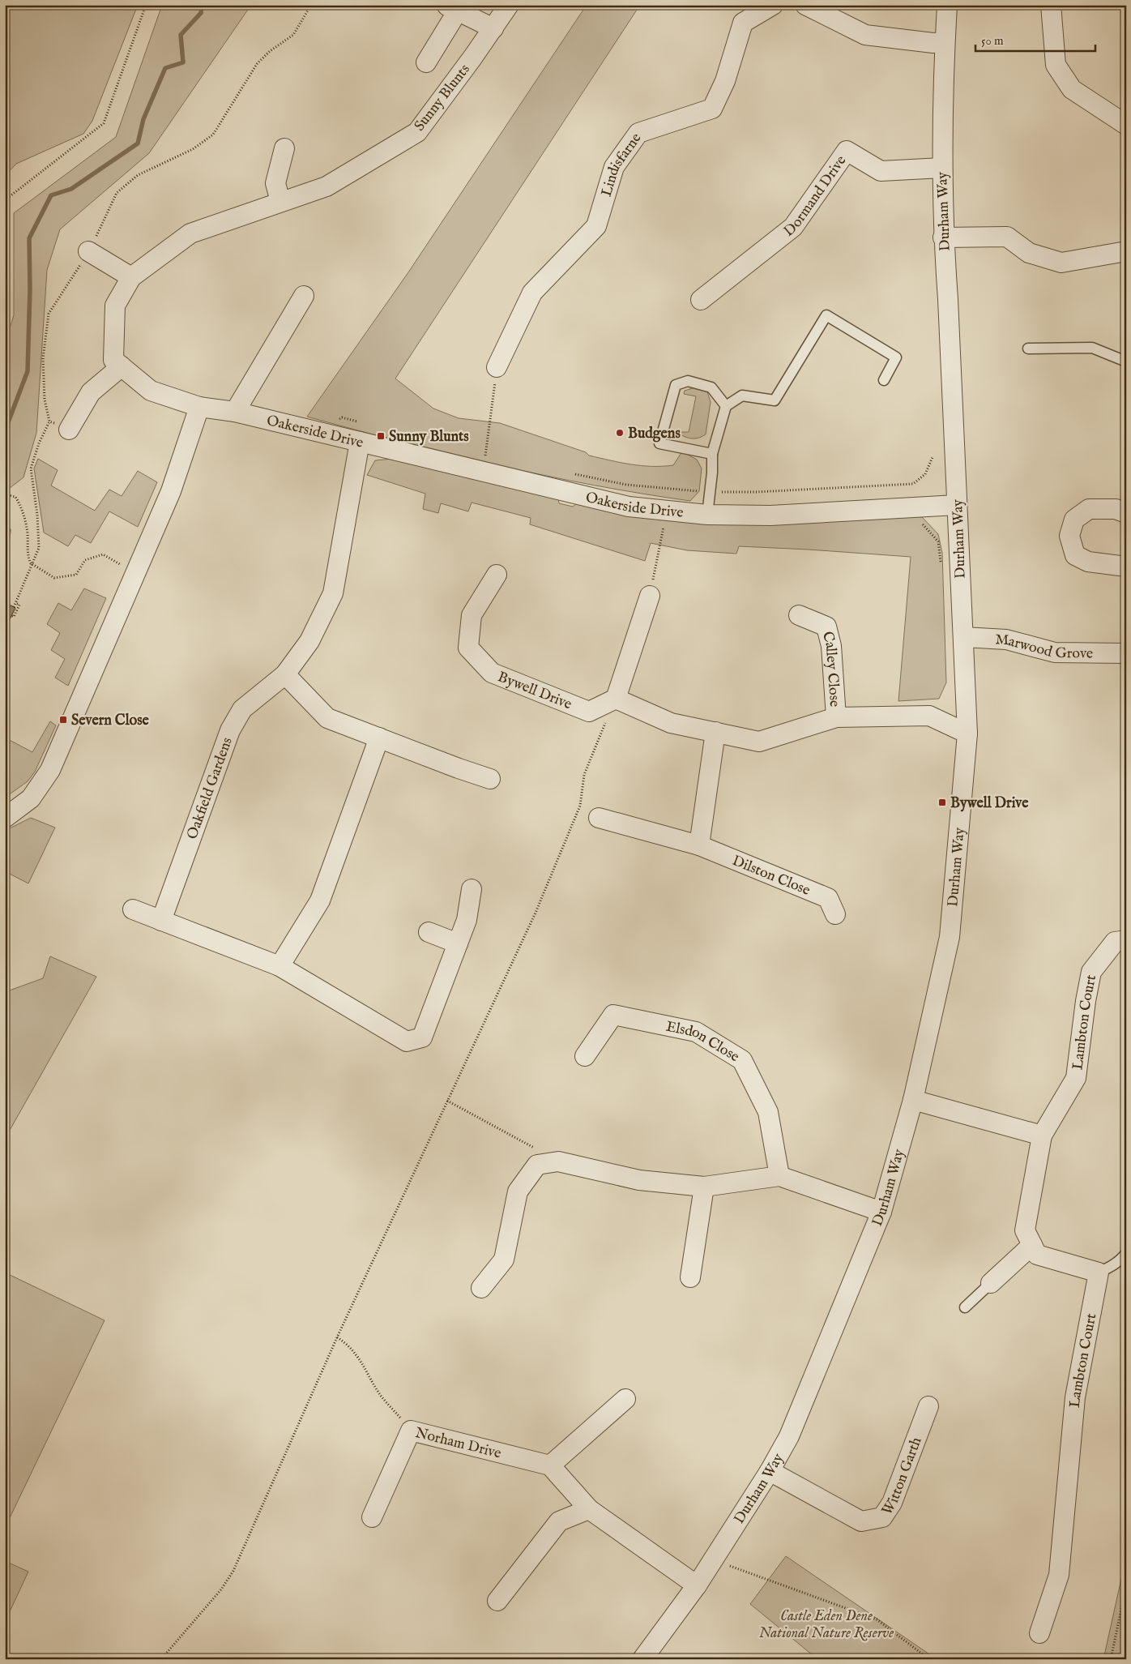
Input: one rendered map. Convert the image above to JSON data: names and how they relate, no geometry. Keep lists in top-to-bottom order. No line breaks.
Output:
{"streets":{"street":["Sunny Blunts","Lindisfarne","Dormand Drive","Durham Way","Oakerside Drive","Marwood Grove","Calley Close","Bywell Drive","Oakfield Gardens","Dilston Close","Lambton Court","Elsdon Close","Norham Drive","Witton Garth"]},"crossings":[["Sunny Blunts","Oakerside Drive"],["Dormand Drive","Durham Way"],["Durham Way","Oakerside Drive"],["Durham Way","Marwood Grove"],["Durham Way","Witton Garth"],["Oakerside Drive","Oakfield Gardens"]],"parks":["Castle Eden Dene National Nature Reserve"],"places":{"other":["Budgens"],"transit":["Sunny Blunts","Severn Close","Bywell Drive"]},"scale_bar":"50 m"}
